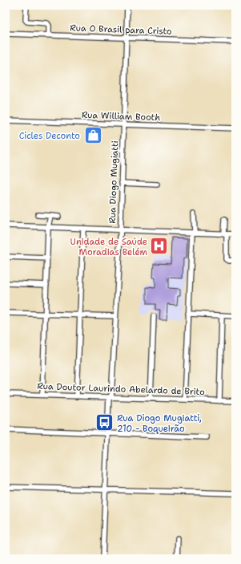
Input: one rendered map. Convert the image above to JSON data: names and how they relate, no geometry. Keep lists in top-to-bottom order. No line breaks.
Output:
{"streets":{"street":["Rua O Brasil para Cristo","Rua William Booth","Rua Diogo Mugiatti","Rua Doutor Laurindo Abelardo de Brito"]},"crossings":[["Rua O Brasil para Cristo","Rua Diogo Mugiatti"],["Rua William Booth","Rua Diogo Mugiatti"],["Rua Diogo Mugiatti","Rua Doutor Laurindo Abelardo de Brito"]],"places":{"shop":["Cicles Deconto"],"hospital":["Unidade de Saúde Moradias Belém"],"bus stop":["Rua Diogo Mugiatti, 210 - Boqueirão"]}}
